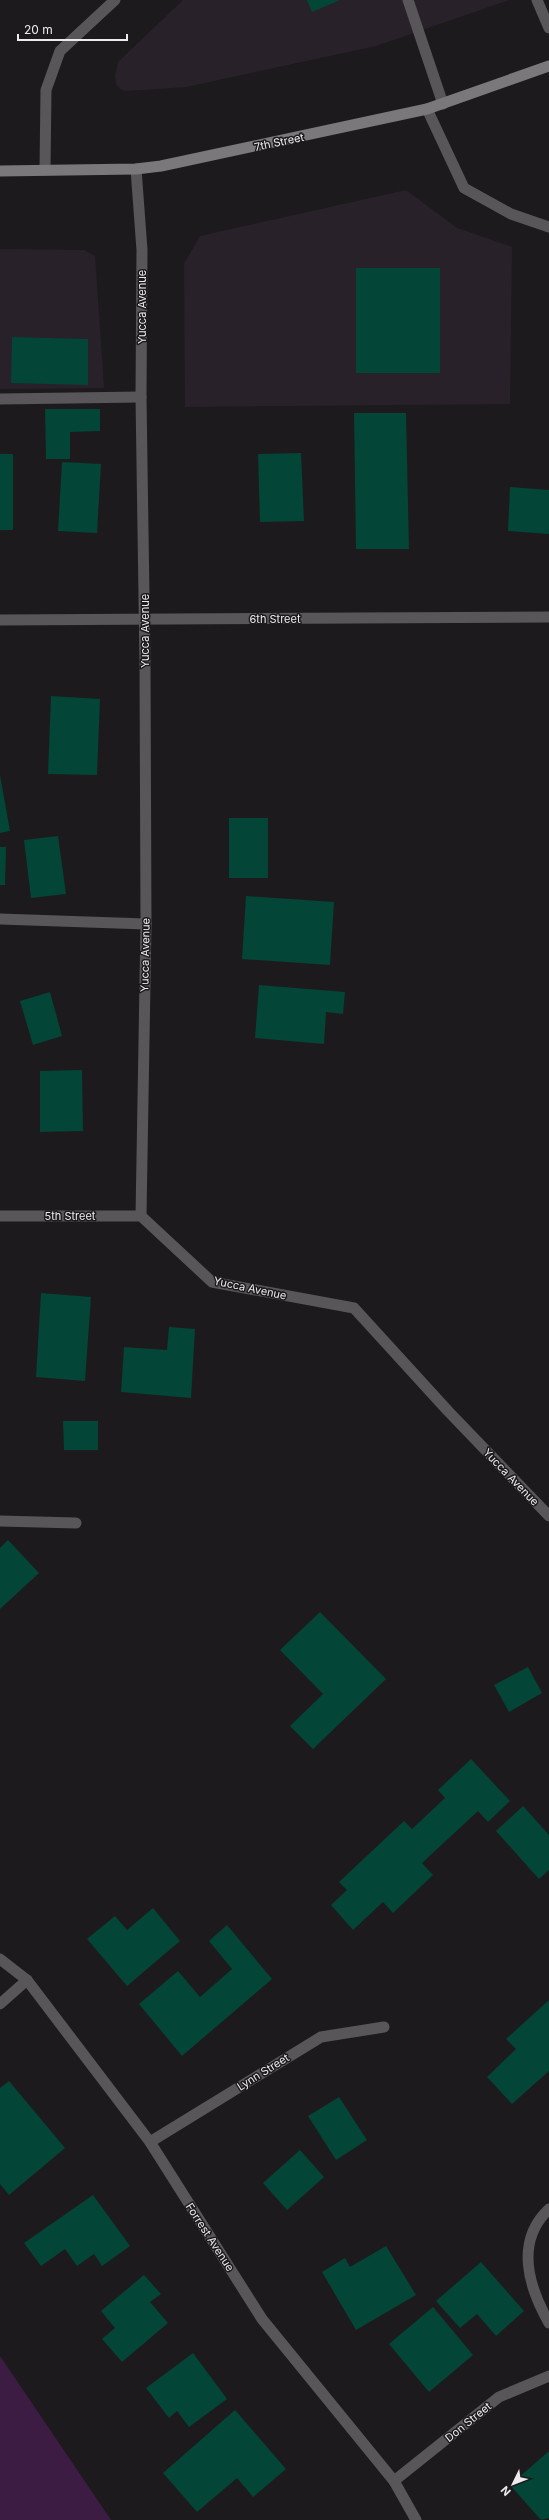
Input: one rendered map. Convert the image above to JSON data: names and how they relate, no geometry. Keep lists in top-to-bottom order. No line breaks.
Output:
{"streets":{"main road":["7th Street"],"street":["Yucca Avenue","6th Street","5th Street","Lynn Street","Forrest Avenue","Don Street"]},"crossings":[["7th Street","Yucca Avenue"],["Yucca Avenue","6th Street"],["Yucca Avenue","5th Street"],["Lynn Street","Forrest Avenue"],["Forrest Avenue","Don Street"]],"scale_bar":"20 m","north":"bottom left"}
